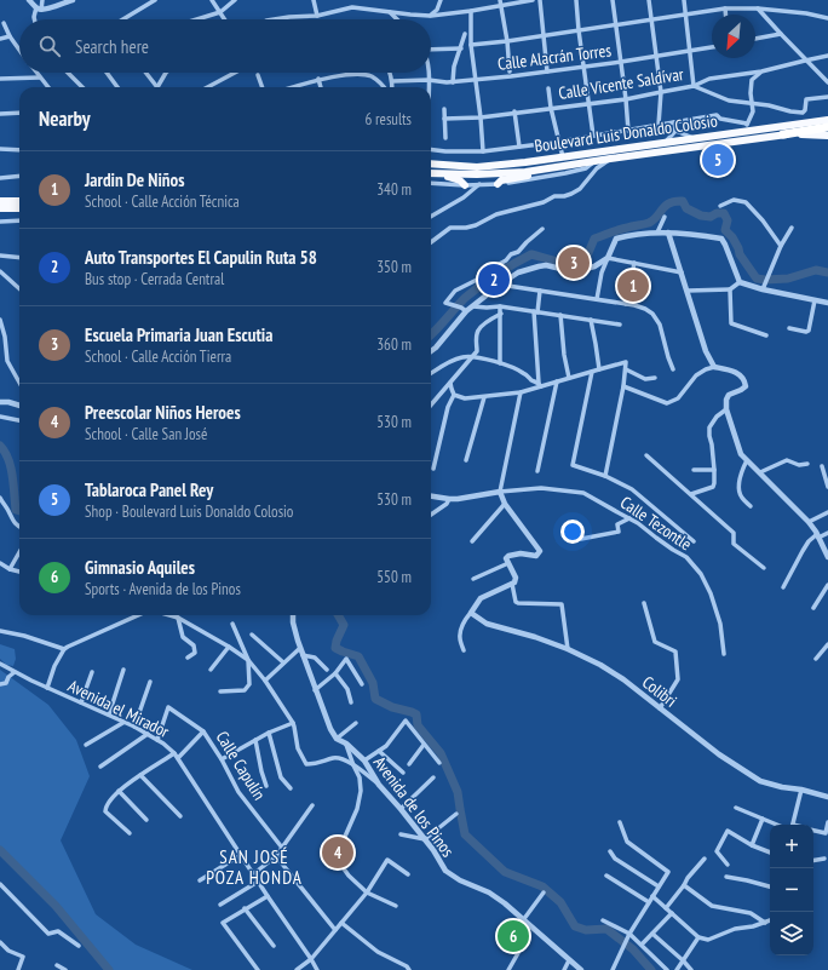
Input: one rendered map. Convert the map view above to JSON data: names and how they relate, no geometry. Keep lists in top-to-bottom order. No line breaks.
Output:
{"streets":{"highway":["Boulevard Luis Donaldo Colosio"],"street":["Calle Alacrán Torres","Calle Vicente Saldívar","Calle Tezontle","Colibri","Avenida el Mirador","Calle Capulín","Avenida de los Pinos"]},"crossings":[["Avenida el Mirador","Calle Capulín"]],"districts":["SAN JOSÉ POZA HONDA"],"north":"bottom left","page":{"search":"Search here","heading":["Nearby","6 results"],"pins":["5","3","2","1","4","6"],"list":[{"mark":"1","name":"Jardin De Niños","note":"School · Calle Acción Técnica","value":"340 m"},{"mark":"2","name":"Auto Transportes El Capulin Ruta 58","note":"Bus stop · Cerrada Central","value":"350 m"},{"mark":"3","name":"Escuela Primaria Juan Escutia","note":"School · Calle Acción Tierra","value":"360 m"},{"mark":"4","name":"Preescolar Niños Heroes","note":"School · Calle San José","value":"530 m"},{"mark":"5","name":"Tablaroca Panel Rey","note":"Shop · Boulevard Luis Donaldo Colosio","value":"530 m"},{"mark":"6","name":"Gimnasio Aquiles","note":"Sports · Avenida de los Pinos","value":"550 m"}],"map_buttons":["+","−"]}}
